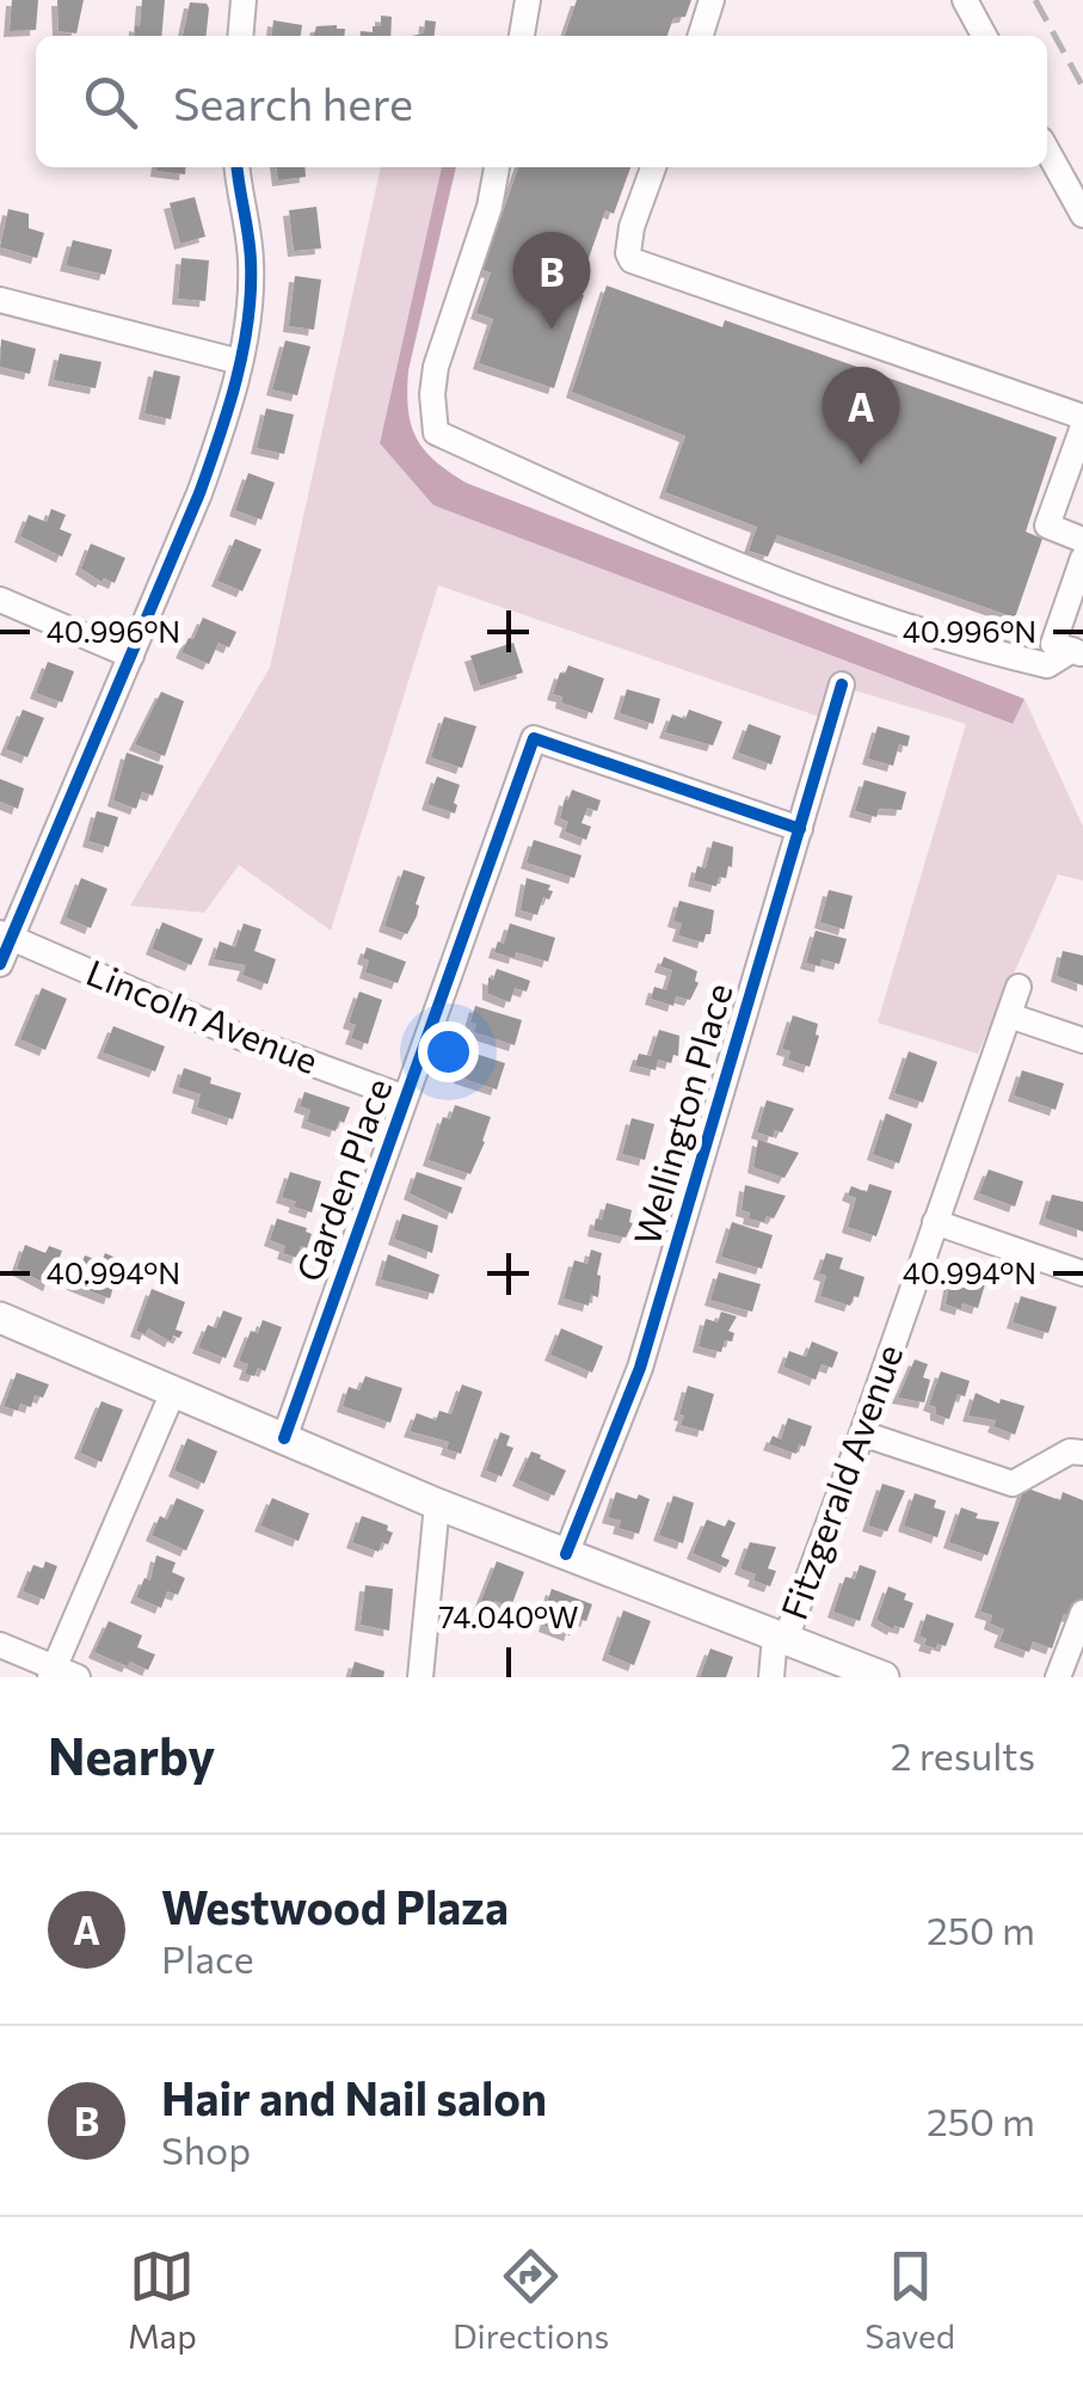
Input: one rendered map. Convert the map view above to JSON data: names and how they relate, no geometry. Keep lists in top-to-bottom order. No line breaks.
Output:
{"streets":{"street":["Lincoln Avenue","Wellington Place","Garden Place","Fitzgerald Avenue"]},"crossings":[["Lincoln Avenue","Garden Place"],["Wellington Place","Garden Place"]],"page":{"search":"Search here","pins":["B","A"],"heading":["Nearby","2 results"],"list":[{"mark":"A","name":"Westwood Plaza","note":"Place","value":"250 m"},{"mark":"B","name":"Hair and Nail salon","note":"Shop","value":"250 m"}],"nav":["Map","Directions","Saved"]},"coordinates":["40.996°N","40.994°N","74.040°W"]}
